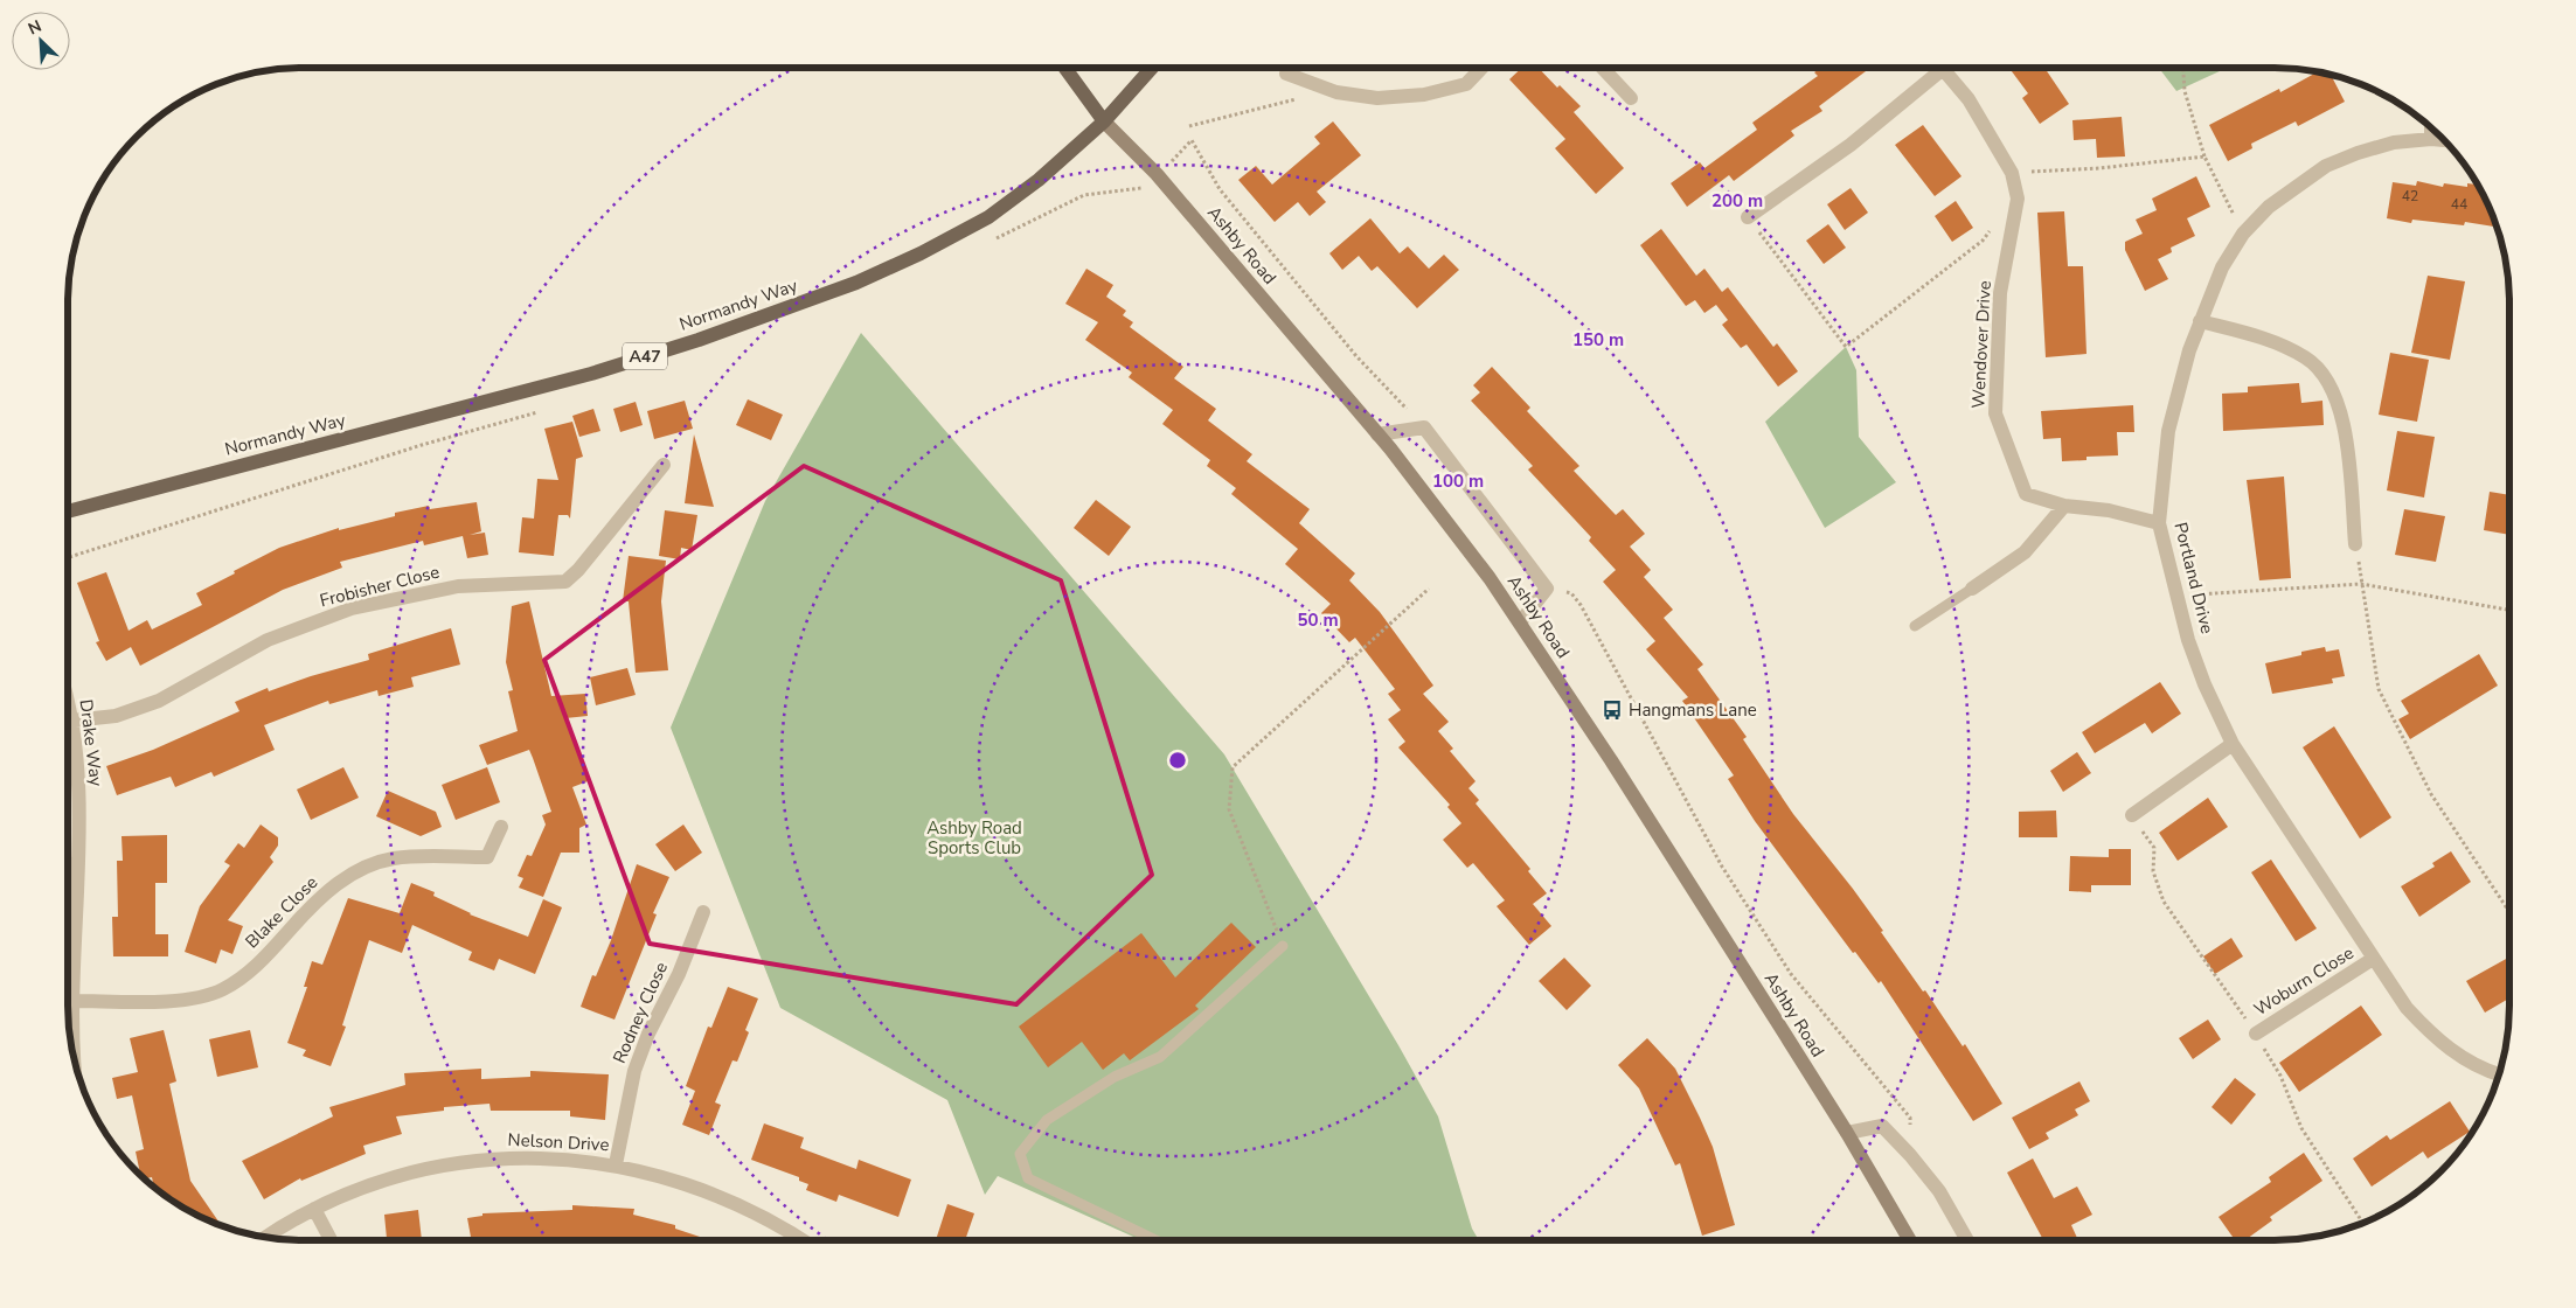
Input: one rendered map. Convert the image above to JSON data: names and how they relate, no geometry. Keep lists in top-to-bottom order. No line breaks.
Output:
{"streets":{"main road":["Ashby Road","Normandy Way","A47"],"street":["Wendover Drive","Portland Drive","Frobisher Close","Drake Way","Blake Close","Woburn Close","Rodney Close","Nelson Drive"]},"crossings":[["Ashby Road","Normandy Way"],["Wendover Drive","Portland Drive"],["Portland Drive","Woburn Close"],["Frobisher Close","Drake Way"],["Drake Way","Blake Close"],["Rodney Close","Nelson Drive"]],"parks":["Ashby Road Sports Club"],"places":{"bus stop":["Hangmans Lane"]},"house_numbers":["42","44"],"north":"top left","rings":["200 m","150 m","100 m","50 m"]}
